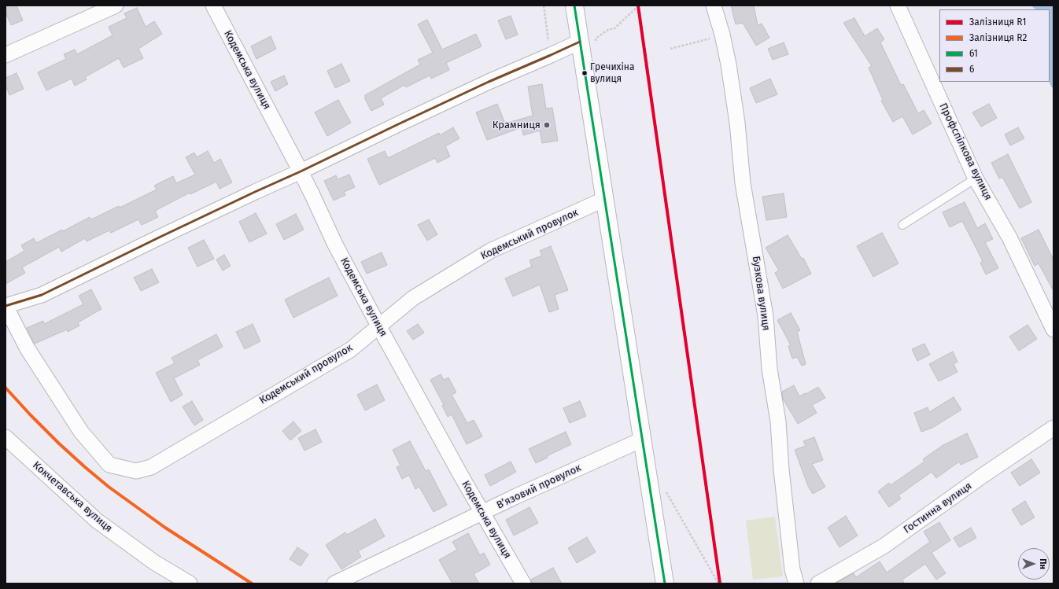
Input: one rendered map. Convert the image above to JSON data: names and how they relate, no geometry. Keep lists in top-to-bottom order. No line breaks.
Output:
{"streets":{"street":["Кодемська вулиця","Профспілкова вулиця","Кодемський провулок","Бузкова вулиця","Вʼязовий провулок","Кокчетавська вулиця","Гостинна вулиця"]},"crossings":[["Кодемська вулиця","Кодемський провулок"],["Кодемська вулиця","Вʼязовий провулок"]],"places":["Гречихіна вулиця","Крамниця"],"lines":["rail line R1","transit line 61","transit line 6","rail line R2"],"legend":["Залізниця R1","Залізниця R2","61","6"],"north":"right"}
